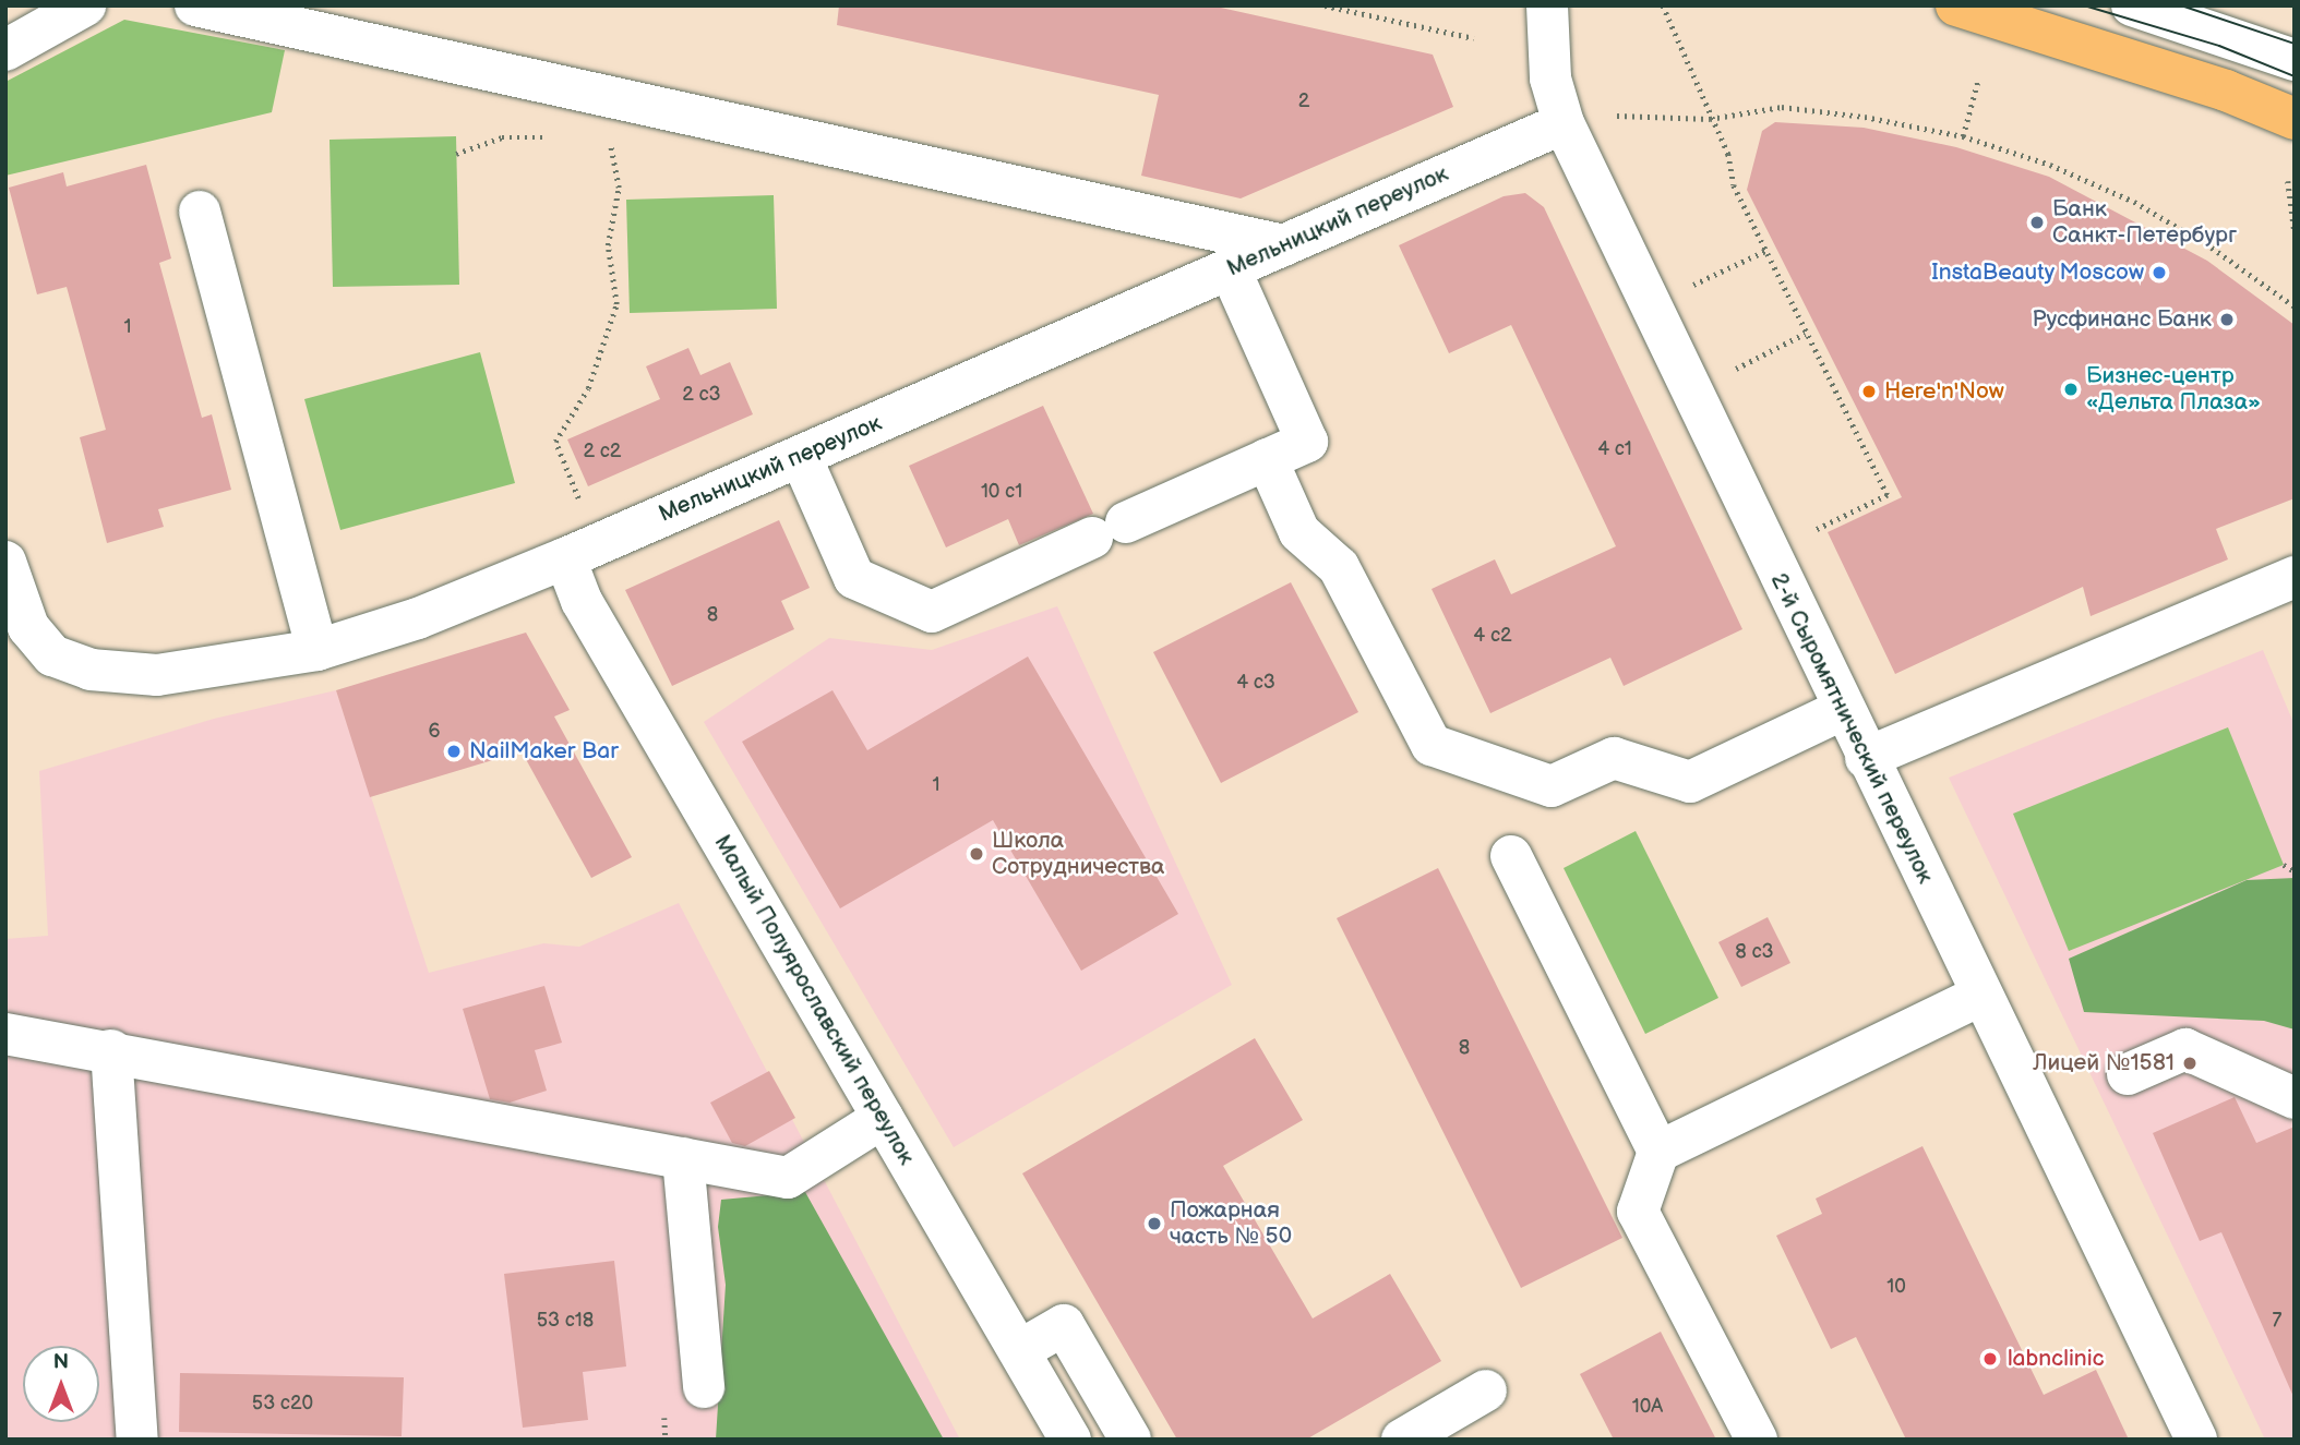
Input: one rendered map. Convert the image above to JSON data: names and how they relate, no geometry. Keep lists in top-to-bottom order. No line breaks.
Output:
{"streets":{"street":["Мельницкий переулок","2-й Сыромятнический переулок","Малый Полуярославский переулок"]},"crossings":[["Мельницкий переулок","2-й Сыромятнический переулок"],["Мельницкий переулок","Малый Полуярославский переулок"]],"places":["Банк Санкт-Петербург","InstaBeauty Moscow","Русфинанс Банк","Бизнес-центр «Дельта Плаза»","Here'n'Now","NailMaker Bar","Школа Сотрудничества","Лицей №1581","Пожарная часть № 50","labnclinic"],"house_numbers":["2","1","2 с3","4 с1","2 с2","10 с1","8","4 с2","4 с3","6","1","8 с3","8","10","53 с18","7","53 с20","10А"],"north":"top"}
